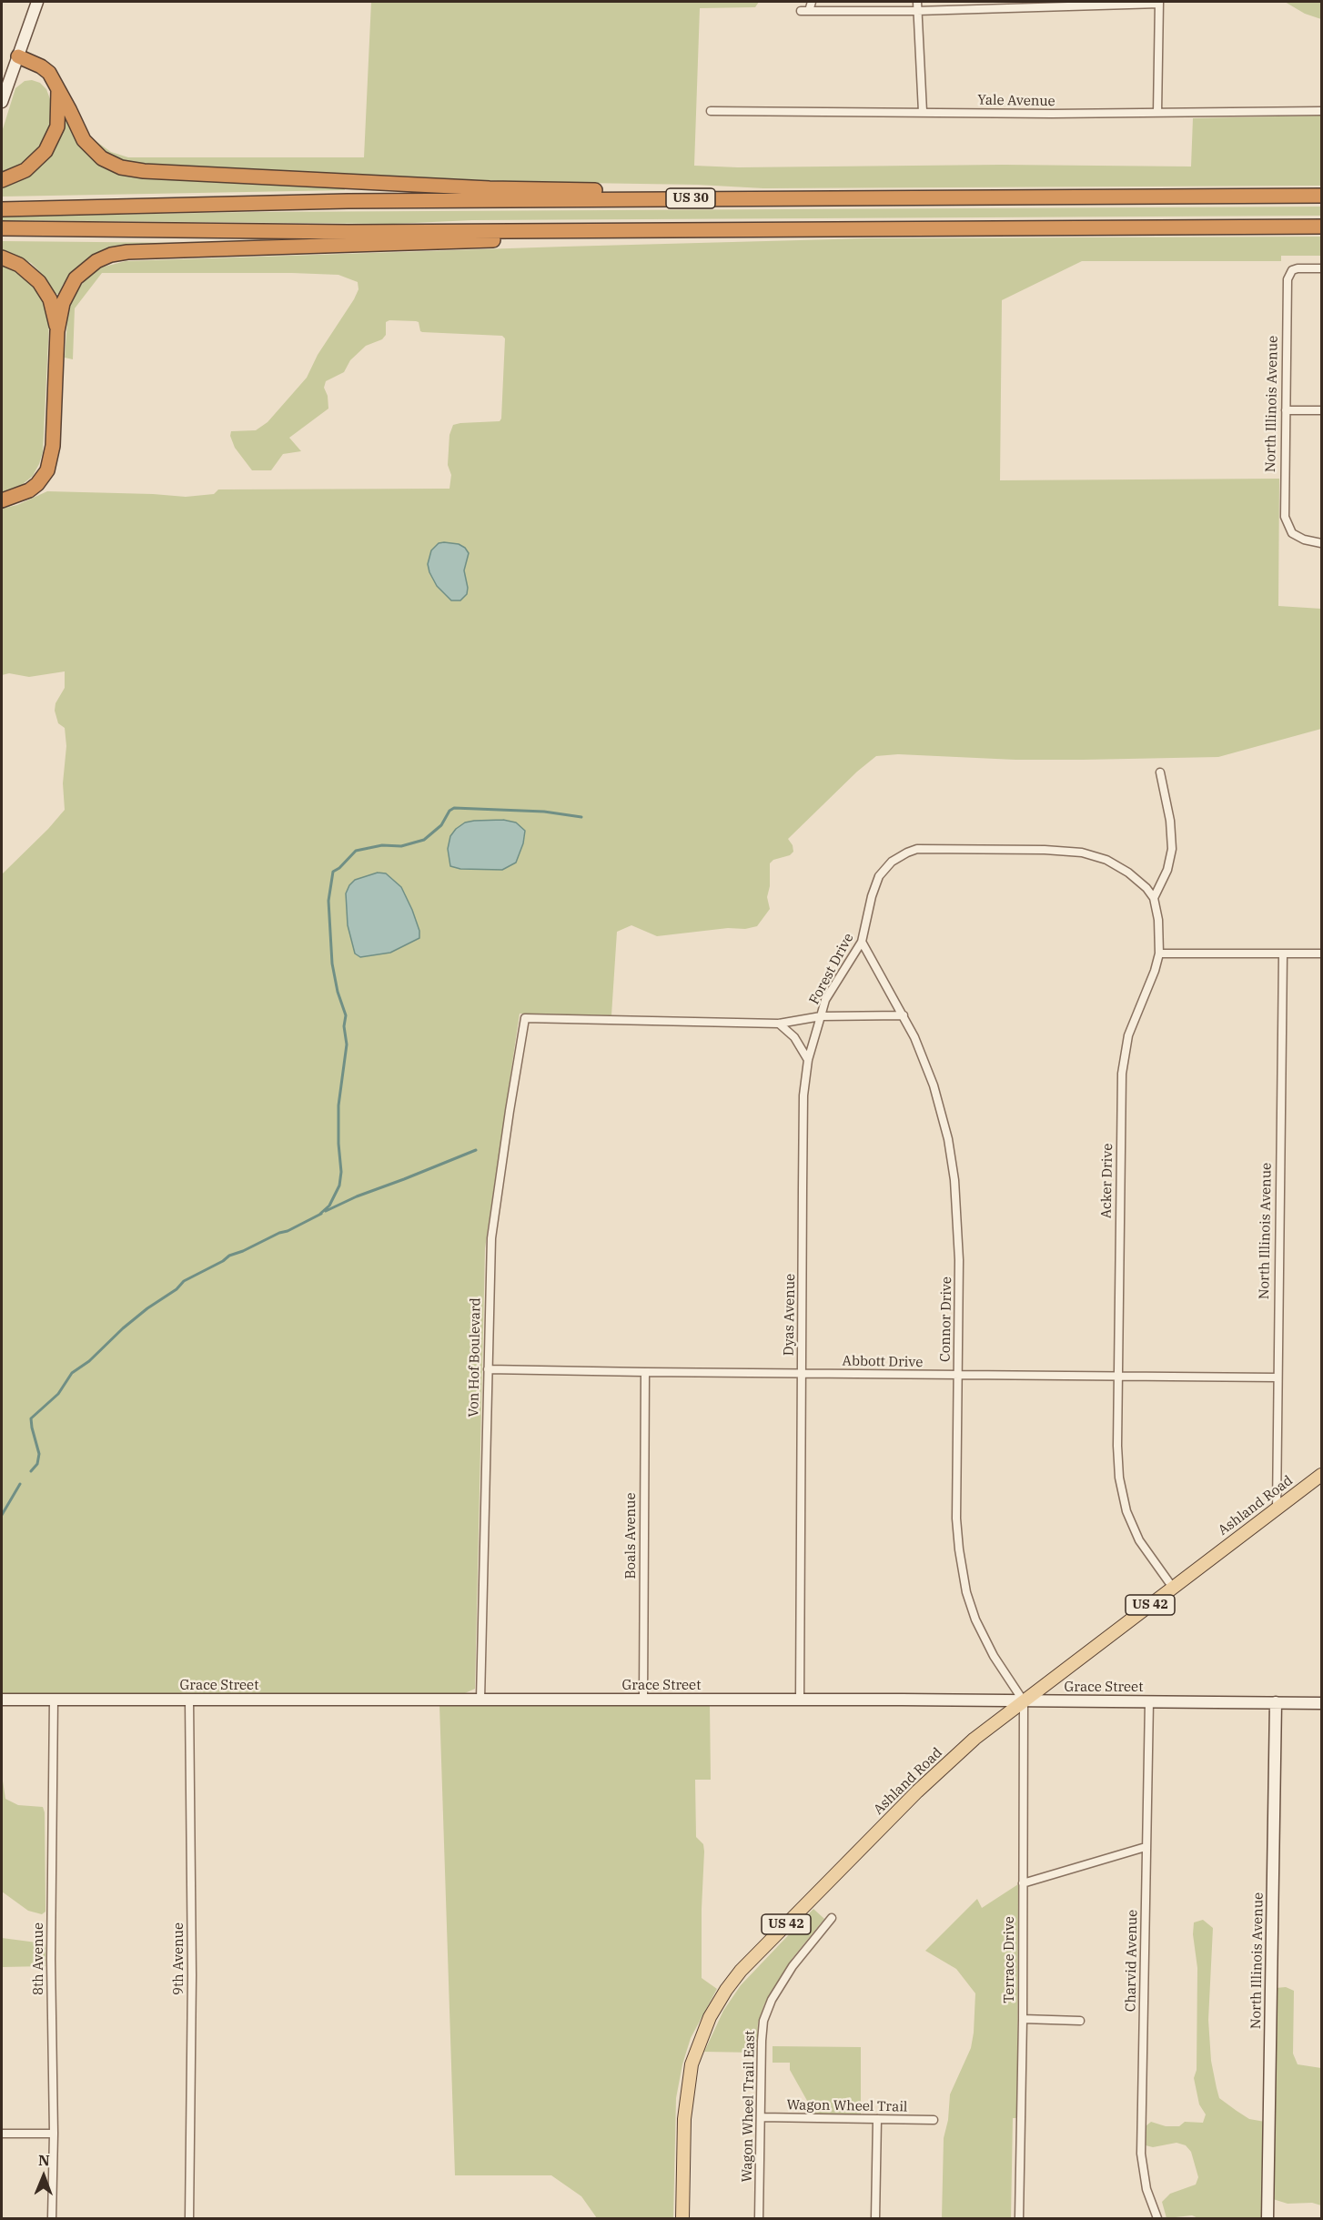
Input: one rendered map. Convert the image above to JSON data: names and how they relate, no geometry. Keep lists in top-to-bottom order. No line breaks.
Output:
{"streets":{"highway":["US 30"],"main road":["Ashland Road","US 42"],"street":["Yale Avenue","North Illinois Avenue","Forest Drive","Acker Drive","Dyas Avenue","Connor Drive","Von Hof Boulevard","Abbott Drive","Boals Avenue","Grace Street","8th Avenue","9th Avenue","Terrace Drive","Charvid Avenue","Wagon Wheel Trail East","Wagon Wheel Trail"]},"crossings":[["North Illinois Avenue","Abbott Drive"],["North Illinois Avenue","Ashland Road"],["North Illinois Avenue","Grace Street"],["Forest Drive","Acker Drive"],["Forest Drive","Dyas Avenue"],["Forest Drive","Connor Drive"],["Forest Drive","Von Hof Boulevard"],["Acker Drive","Abbott Drive"],["Acker Drive","Ashland Road"],["Dyas Avenue","Abbott Drive"],["Dyas Avenue","Grace Street"],["Connor Drive","Abbott Drive"],["Connor Drive","Ashland Road"],["Connor Drive","Grace Street"],["Connor Drive","Terrace Drive"],["Von Hof Boulevard","Abbott Drive"],["Von Hof Boulevard","Grace Street"],["Abbott Drive","Boals Avenue"],["Ashland Road","Grace Street"],["Ashland Road","Terrace Drive"],["Boals Avenue","Grace Street"],["Grace Street","8th Avenue"],["Grace Street","9th Avenue"],["Grace Street","Terrace Drive"],["Grace Street","Charvid Avenue"],["Wagon Wheel Trail East","Wagon Wheel Trail"]],"north":"top"}
